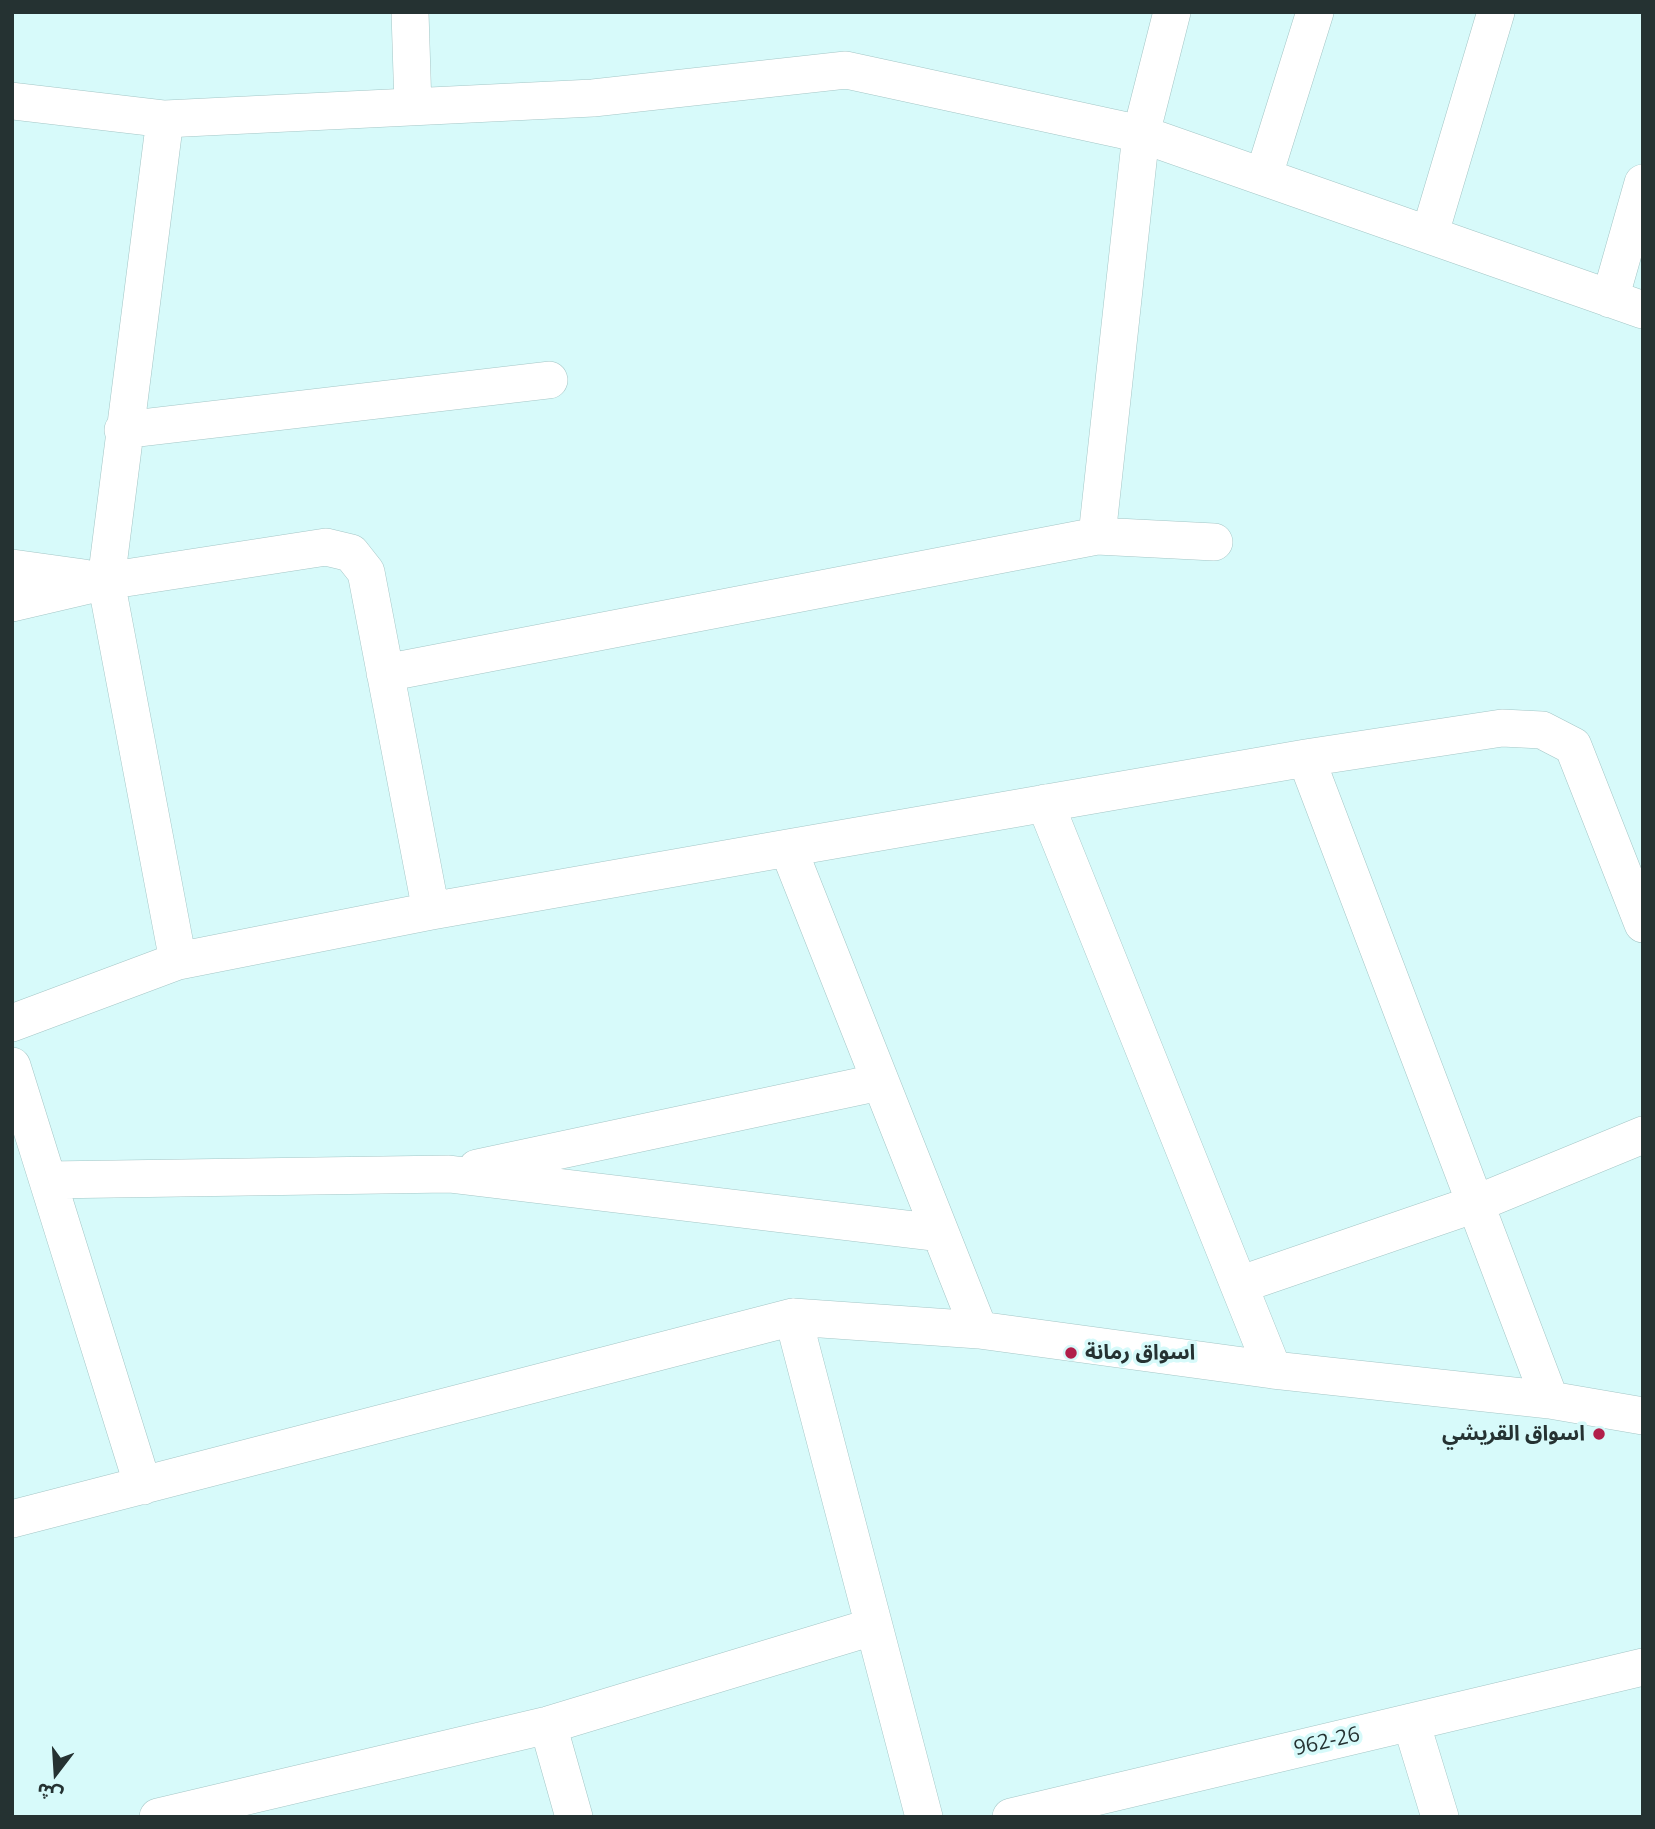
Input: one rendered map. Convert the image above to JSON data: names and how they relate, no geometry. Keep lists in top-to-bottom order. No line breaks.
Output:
{"streets":{"street":["962-26"]},"places":["اسواق رمانة","اسواق القريشي"],"north":"bottom"}
